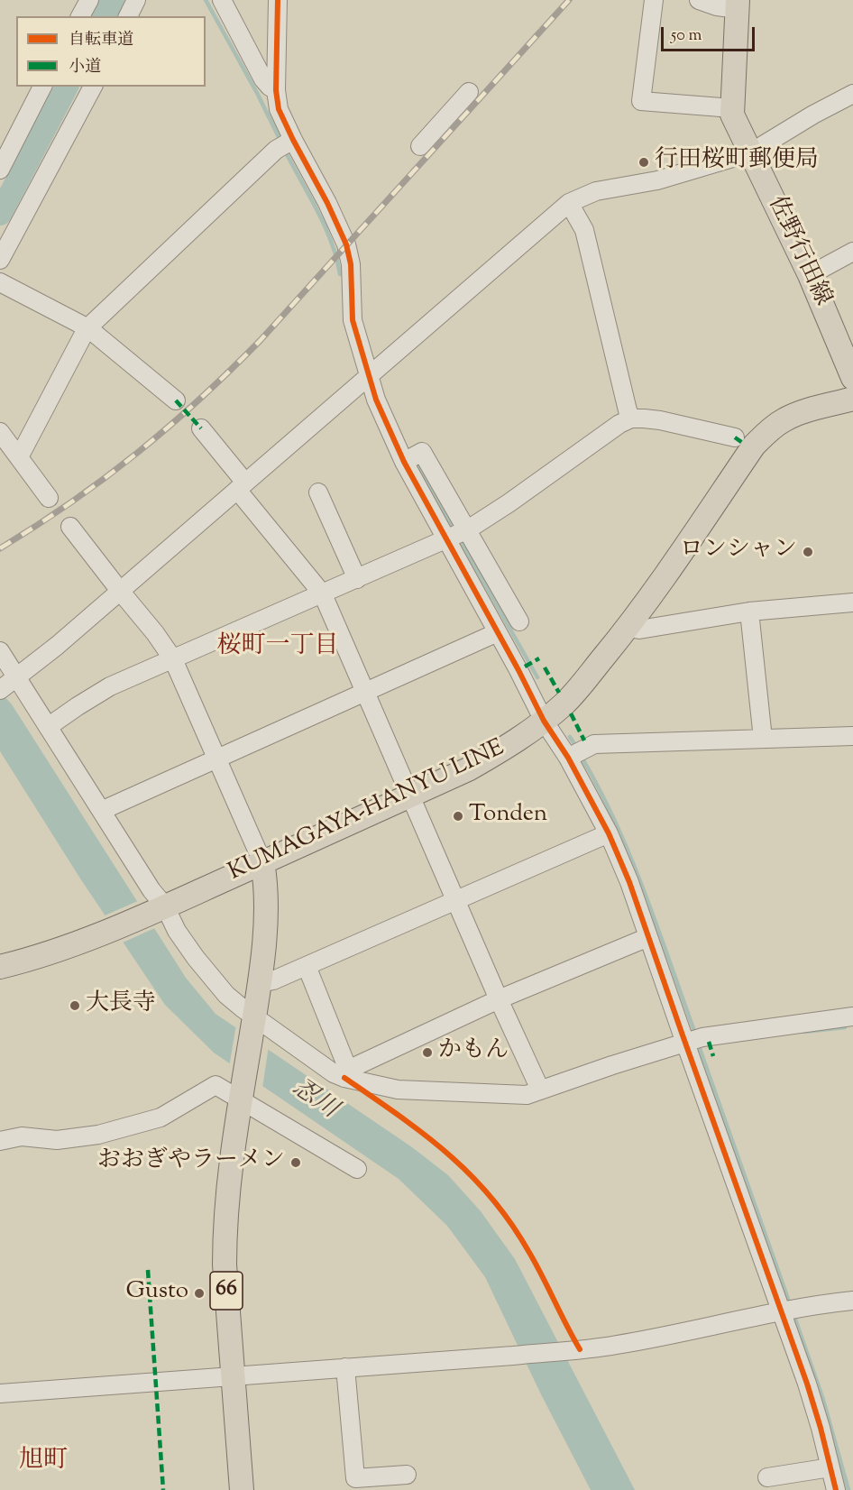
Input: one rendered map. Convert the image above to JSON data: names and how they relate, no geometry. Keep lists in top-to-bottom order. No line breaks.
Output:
{"streets":{"main road":["佐野行田線","KUMAGAYA-HANYU LINE","66"]},"crossings":[["KUMAGAYA-HANYU LINE","66"]],"districts":["桜町一丁目","旭町"],"water":["忍川"],"places":["行田桜町郵便局","ロンシャン","Tonden","大長寺","かもん","おおぎやラーメン","Gusto"],"legend":["自転車道","小道"],"scale_bar":"50 m"}
